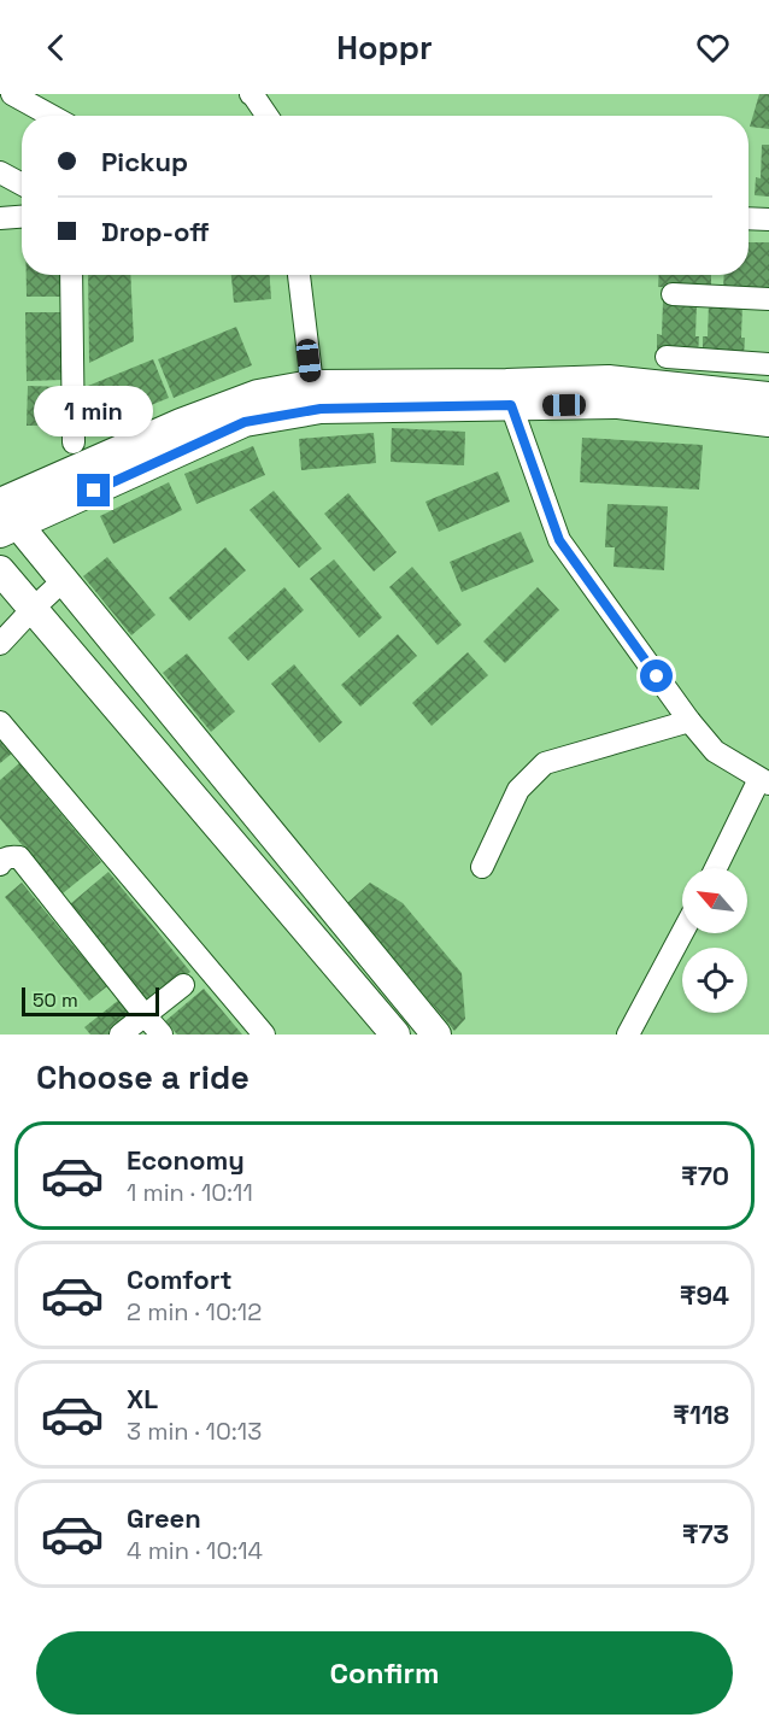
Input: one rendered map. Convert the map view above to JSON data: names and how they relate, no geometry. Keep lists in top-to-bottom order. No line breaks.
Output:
{"scale_bar":"50 m","north":"top left","page":{"header":"Hoppr","banner":["Pickup","Drop-off"],"bubble":"1 min","scale":"50 m","heading":"Choose a ride","list":[{"name":"Economy","note":"1 min · 10:11","value":"₹70"},{"name":"Comfort","note":"2 min · 10:12","value":"₹94"},{"name":"XL","note":"3 min · 10:13","value":"₹118"},{"name":"Green","note":"4 min · 10:14","value":"₹73"}],"buttons":"Confirm"}}
